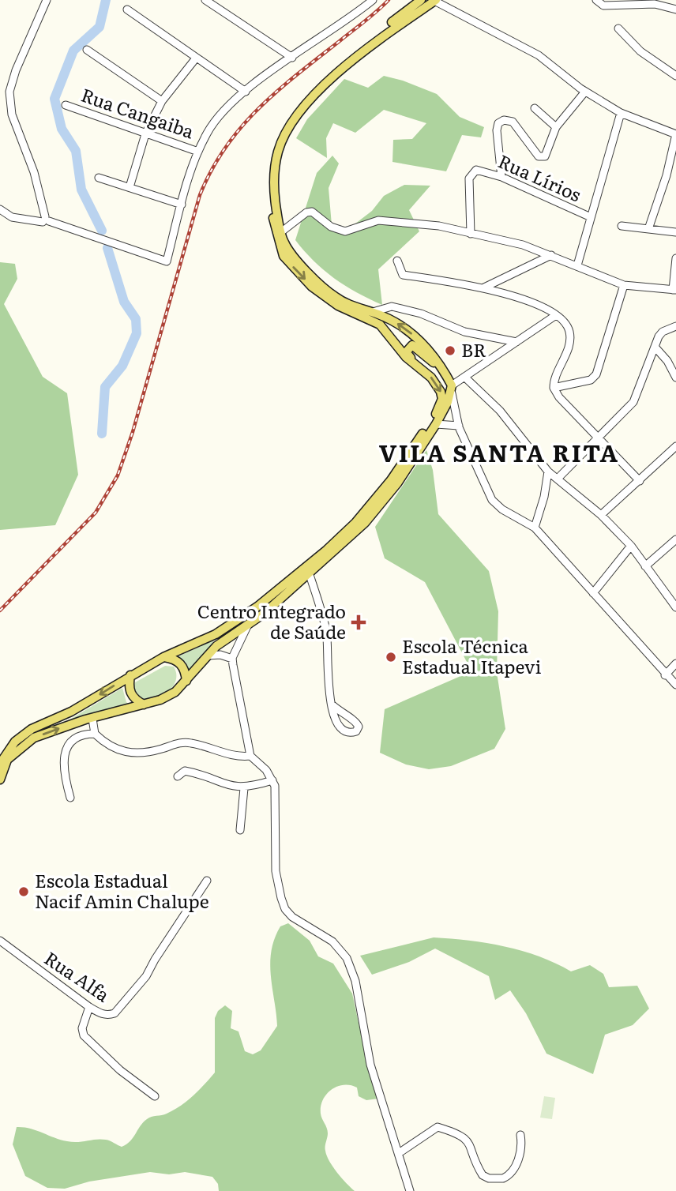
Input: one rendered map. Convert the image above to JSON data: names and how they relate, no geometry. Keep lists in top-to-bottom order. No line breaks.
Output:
{"streets":{"street":["Rua Cangaiba","Rua Lírios","Rua Alfa"]},"districts":["VILA SANTA RITA"],"places":{"other":["BR","Escola Técnica Estadual Itapevi","Escola Estadual Nacif Amin Chalupe"],"health":["Centro Integrado de Saúde"]}}
